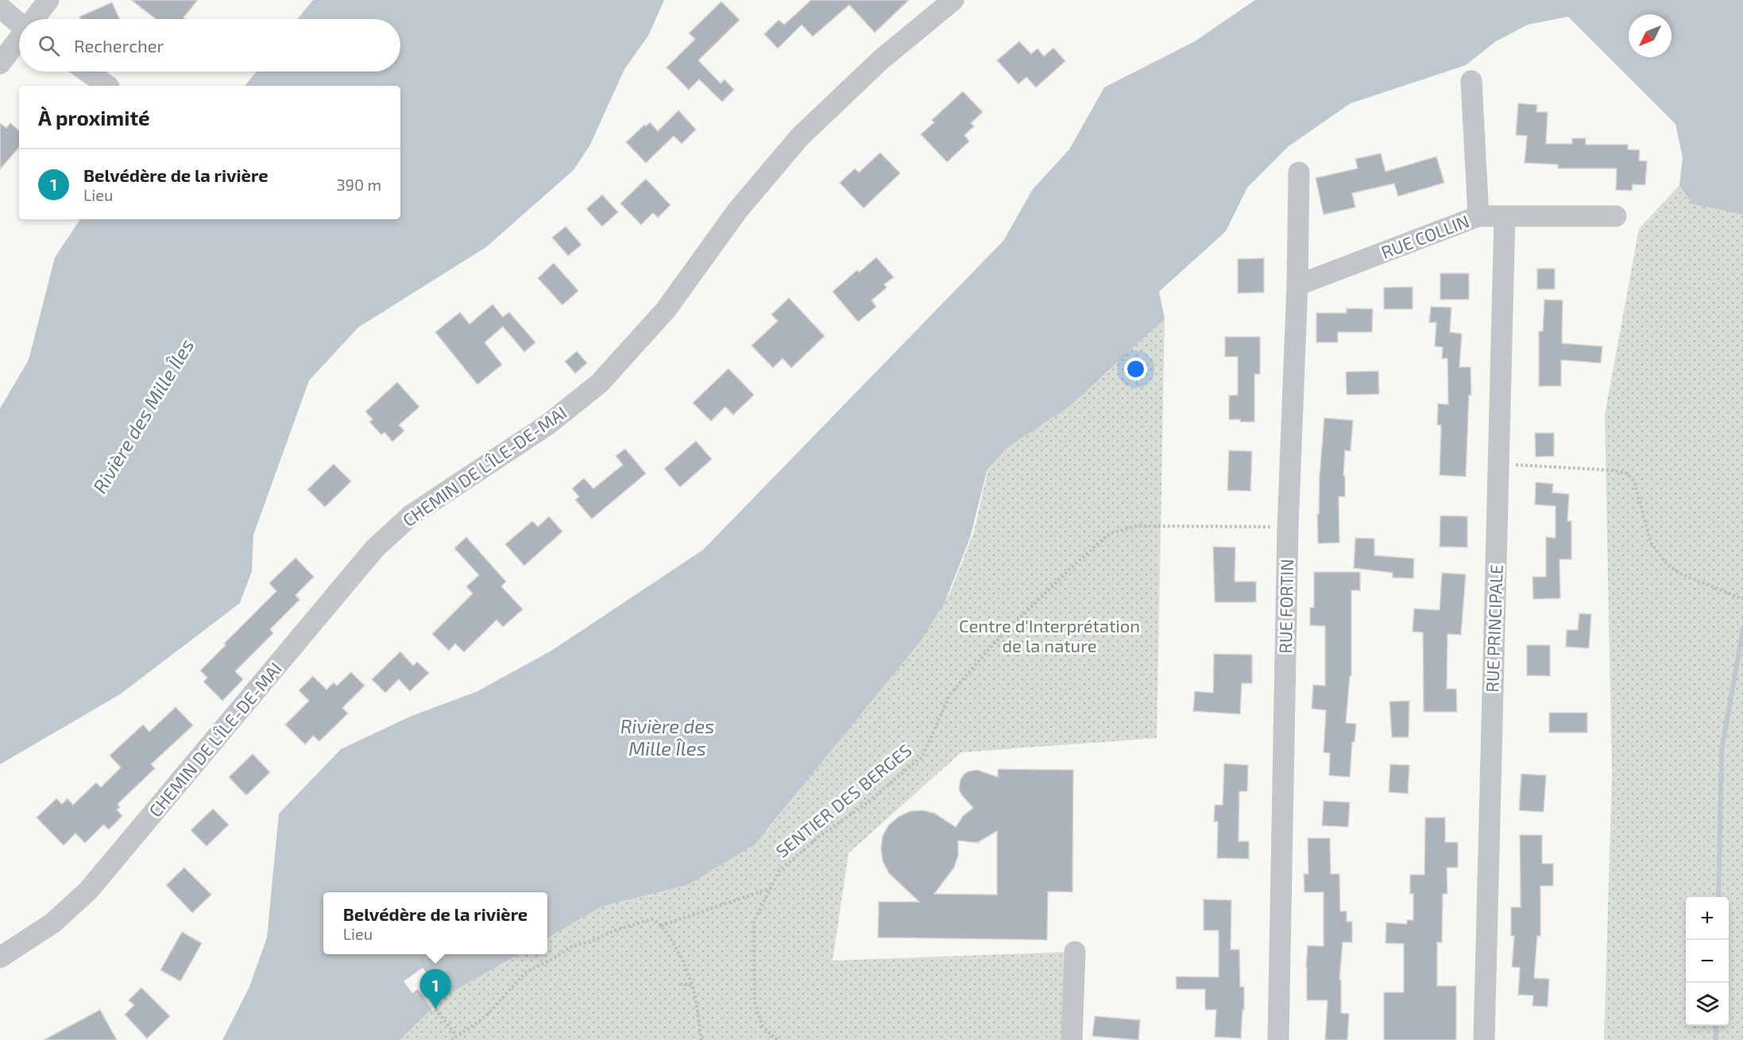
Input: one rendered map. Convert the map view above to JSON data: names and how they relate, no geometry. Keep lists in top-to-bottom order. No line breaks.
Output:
{"streets":{"street":["RUE COLLIN","CHEMIN DE L'ÎLE-DE-MAI","RUE FORTIN","RUE PRINCIPALE"],"path":["SENTIER DES BERGES"]},"crossings":[["RUE COLLIN","RUE FORTIN"],["RUE COLLIN","RUE PRINCIPALE"],["RUE FORTIN","SENTIER DES BERGES"]],"water":["Rivière des Mille Îles"],"parks":["Centre d'Interprétation de la nature"],"north":"bottom left","page":{"search":"Rechercher","heading":"À proximité","list":[{"mark":"1","name":"Belvédère de la rivière","note":"Lieu","value":"390 m"}],"popup":["Belvédère de la rivière","Lieu"],"map_buttons":["+","−"],"pins":"1"}}
